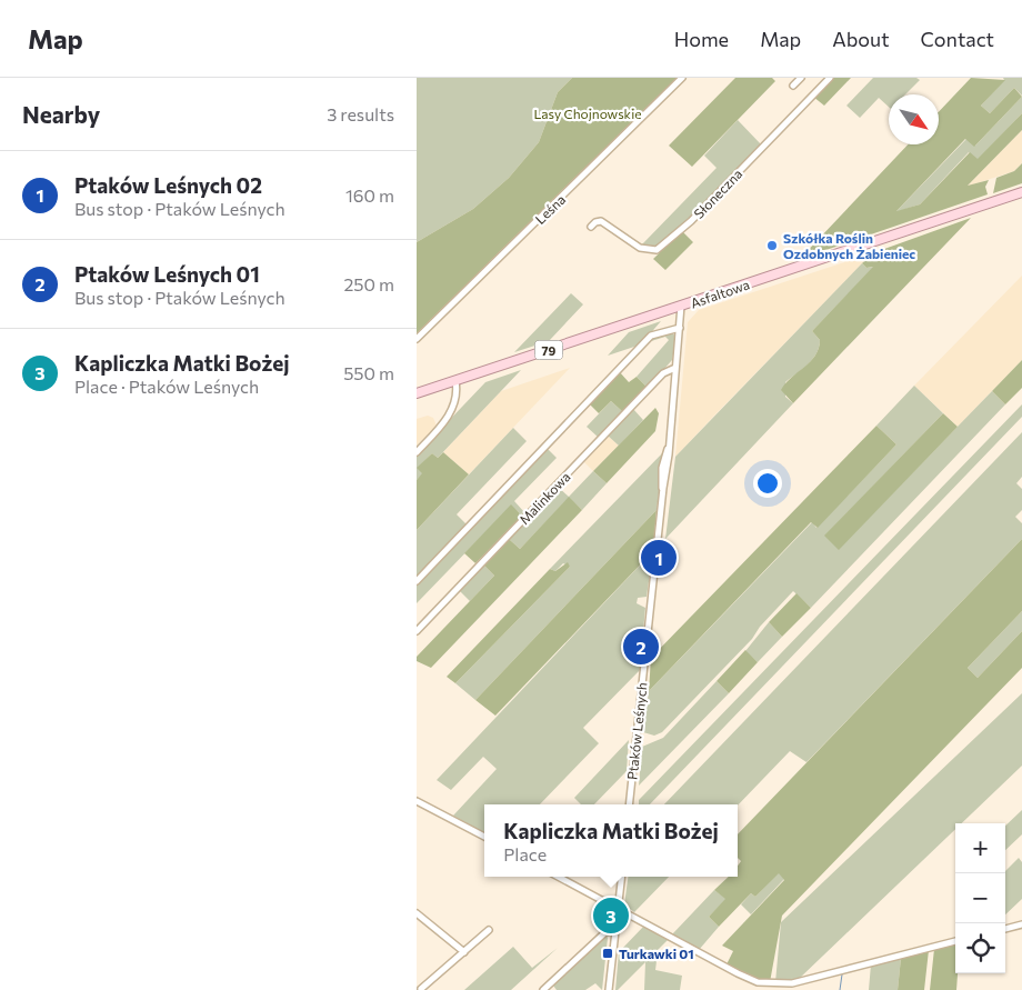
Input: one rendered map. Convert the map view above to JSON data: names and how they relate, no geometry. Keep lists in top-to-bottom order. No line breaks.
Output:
{"streets":{"main road":["Asfaltowa","79"],"street":["Słoneczna","Leśna","Malinkowa","Ptaków Leśnych"]},"crossings":[["Asfaltowa","Ptaków Leśnych"],["Malinkowa","Ptaków Leśnych"]],"parks":["Lasy Chojnowskie"],"places":{"other":["Szkółka Roślin Ozdobnych Żabieniec"],"transit":["Turkawki 01"]},"north":"bottom right","page":{"header":"Map","nav":["Home","Map","About","Contact"],"heading":["Nearby","3 results"],"list":[{"mark":"1","name":"Ptaków Leśnych 02","note":"Bus stop · Ptaków Leśnych","value":"160 m"},{"mark":"2","name":"Ptaków Leśnych 01","note":"Bus stop · Ptaków Leśnych","value":"250 m"},{"mark":"3","name":"Kapliczka Matki Bożej","note":"Place · Ptaków Leśnych","value":"550 m"}],"pins":["1","2","3"],"popup":["Kapliczka Matki Bożej","Place"],"map_buttons":["+","−"]}}
